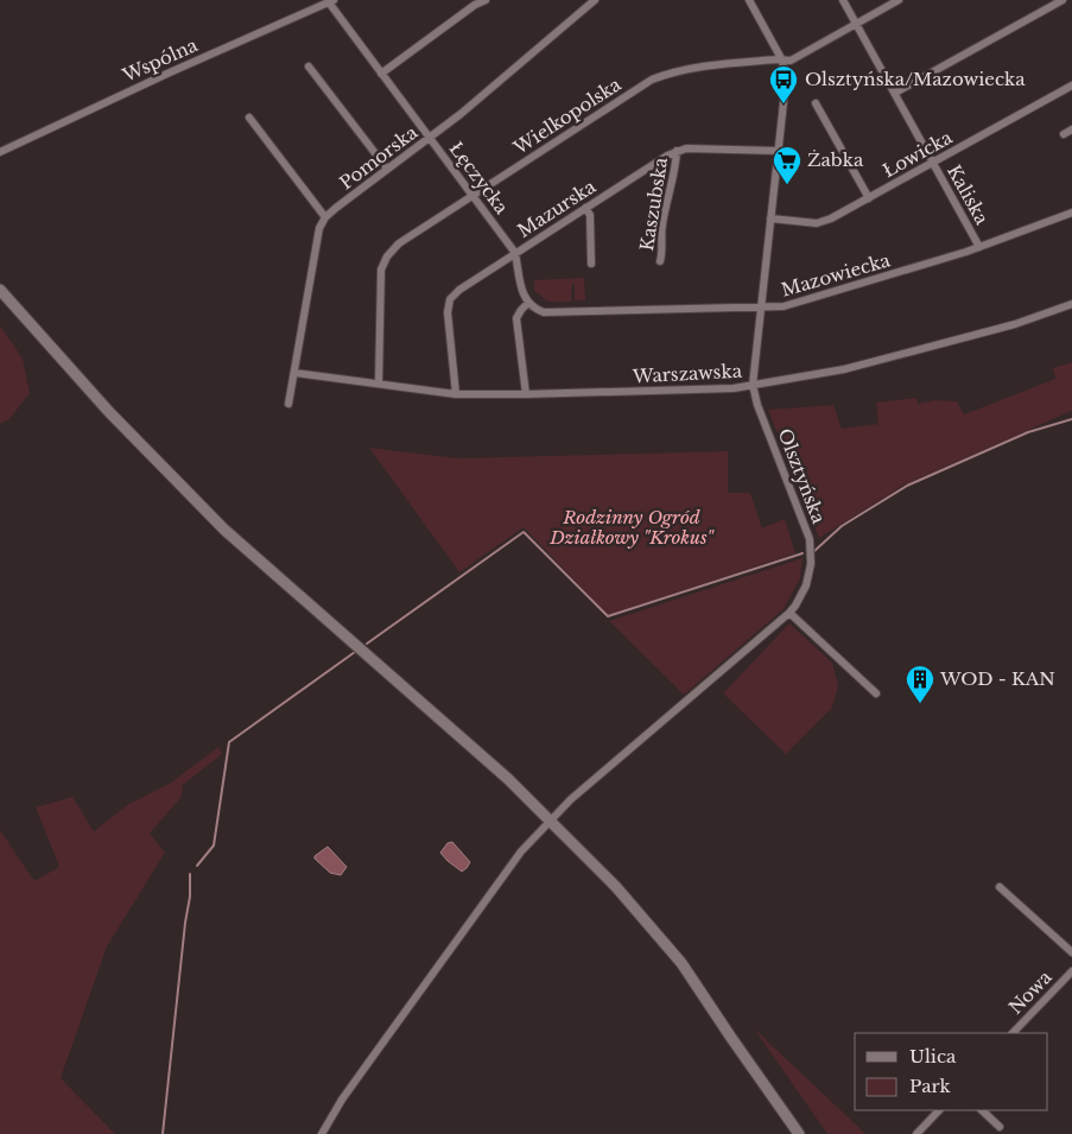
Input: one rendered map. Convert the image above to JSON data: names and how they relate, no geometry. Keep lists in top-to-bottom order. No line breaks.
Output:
{"streets":{"street":["Wspólna","Wielkopolska","Łowicka","Pomorska","Łęczycka","Kaliska","Kaszubska","Mazurska","Mazowiecka","Warszawska","Olsztyńska","Nowa"]},"crossings":[["Wspólna","Łęczycka"],["Wielkopolska","Łęczycka"],["Wielkopolska","Kaliska"],["Wielkopolska","Warszawska"],["Wielkopolska","Olsztyńska"],["Łowicka","Kaliska"],["Łowicka","Olsztyńska"],["Pomorska","Łęczycka"],["Łęczycka","Mazurska"],["Łęczycka","Mazowiecka"],["Kaliska","Mazowiecka"],["Kaszubska","Mazurska"],["Mazurska","Warszawska"],["Mazurska","Olsztyńska"],["Mazowiecka","Olsztyńska"],["Warszawska","Olsztyńska"]],"parks":["Rodzinny Ogród Działkowy \"Krokus\""],"places":{"bus stop":["Olsztyńska/Mazowiecka"],"supermarket":["Żabka"],"building":["WOD - KAN"]},"legend":["Ulica","Park"]}
